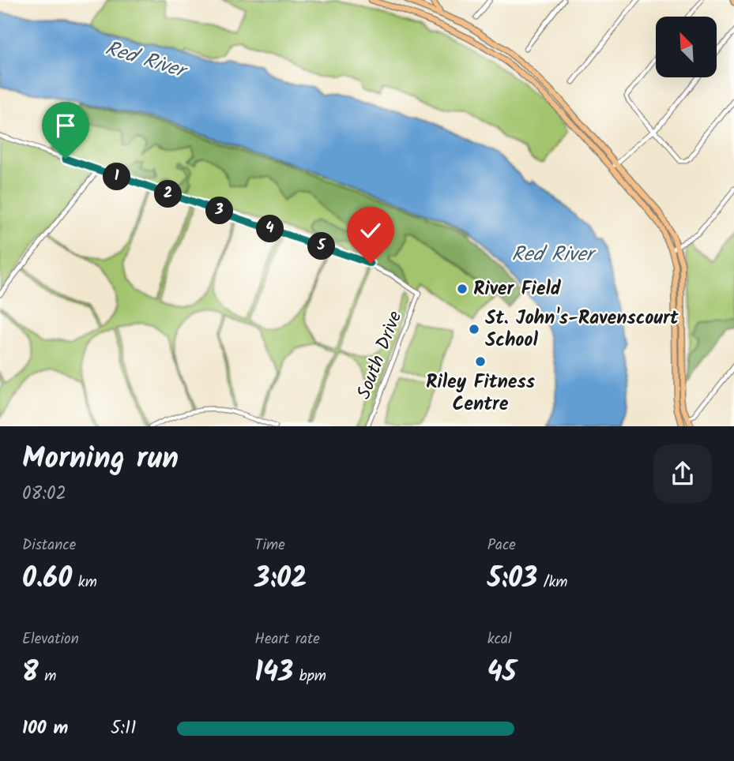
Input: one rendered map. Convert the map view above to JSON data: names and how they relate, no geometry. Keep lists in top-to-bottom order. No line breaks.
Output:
{"streets":{"street":["South Drive"]},"water":["Red River"],"places":["River Field","St. John's-Ravenscourt School","Riley Fitness Centre"],"north":"top left","page":{"pins":["1","2","3","4","5"],"heading":["Morning run","08:02"],"stats":[["Distance","0.60 km"],["Time","3:02"],["Pace","5:03 /km"],["Elevation","8 m"],["Heart rate","143 bpm"],["kcal","45"]],"list":[{"name":"100 m","note":"5:11"}]}}
